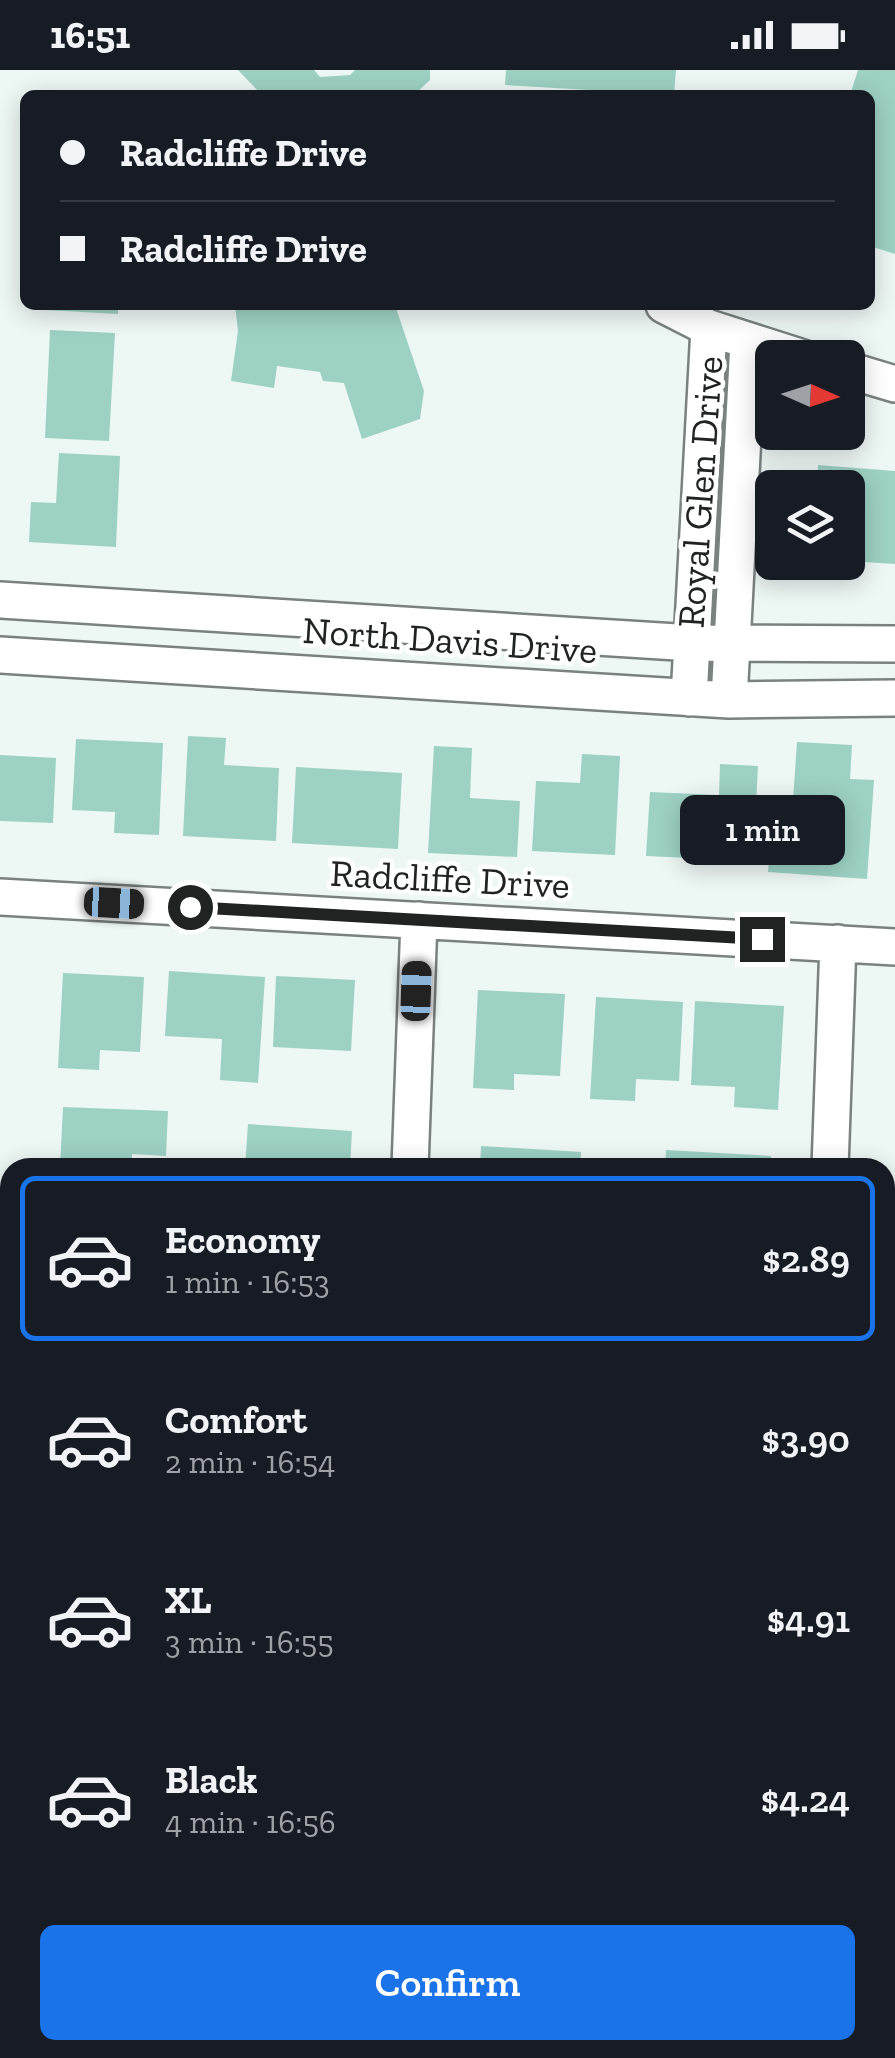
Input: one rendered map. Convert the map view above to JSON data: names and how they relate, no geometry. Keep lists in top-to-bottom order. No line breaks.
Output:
{"streets":{"street":["Royal Glen Drive","North Davis Drive","Radcliffe Drive"]},"crossings":[["Royal Glen Drive","North Davis Drive"]],"north":"right","page":{"status":"16:51","banner":["Radcliffe Drive","Radcliffe Drive"],"bubble":"1 min","list":[{"name":"Economy","note":"1 min · 16:53","value":"$2.89"},{"name":"Comfort","note":"2 min · 16:54","value":"$3.90"},{"name":"XL","note":"3 min · 16:55","value":"$4.91"},{"name":"Black","note":"4 min · 16:56","value":"$4.24"}],"buttons":"Confirm"}}
